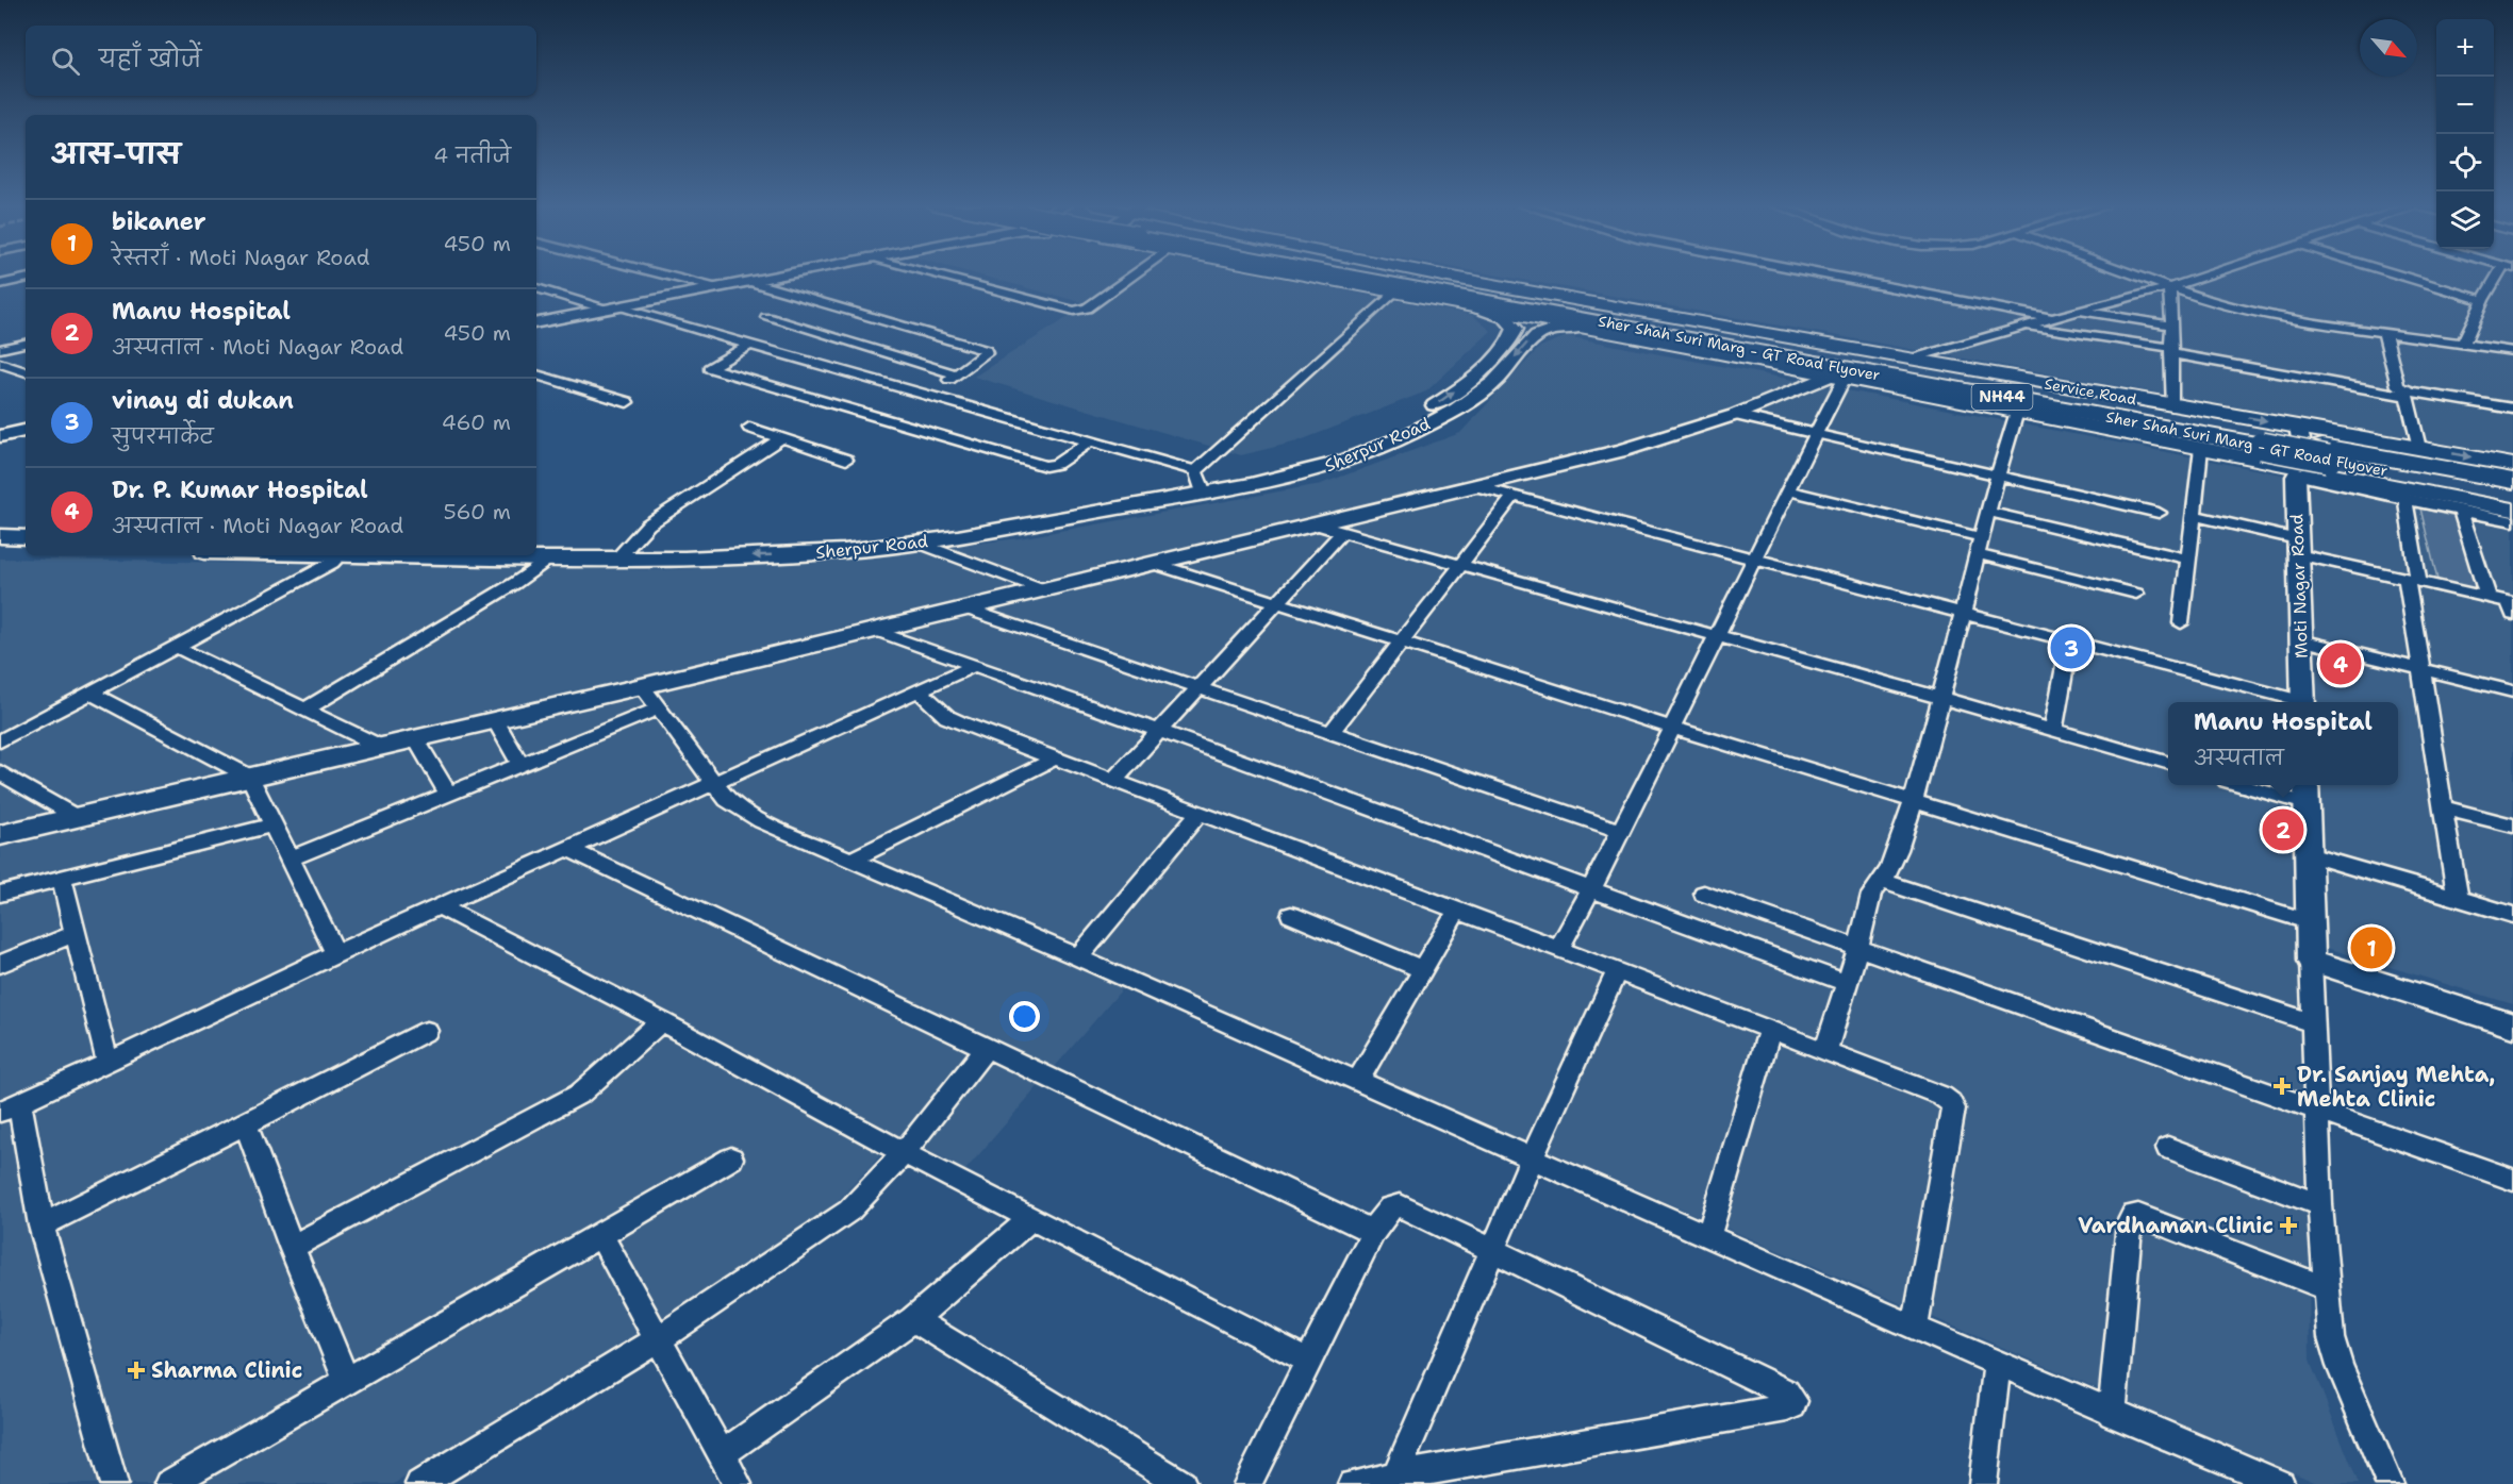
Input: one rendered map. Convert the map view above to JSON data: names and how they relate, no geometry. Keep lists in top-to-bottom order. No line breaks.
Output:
{"streets":{"highway":["Sher Shah Suri Marg - GT Road Flyover","NH44"],"main road":["Service Road"],"street":["Sherpur Road","Moti Nagar Road"]},"crossings":[["Service Road","NH44"],["Service Road","Sherpur Road"],["Service Road","Moti Nagar Road"],["NH44","Sherpur Road"]],"places":{"health":["Dr. Sanjay Mehta, Mehta Clinic","Vardhaman Clinic","Sharma Clinic"]},"north":"bottom right","page":{"map_buttons":["+","−"],"search":"यहाँ खोजें","heading":["आस-पास","4 नतीजे"],"list":[{"mark":"1","name":"bikaner","note":"रेस्तराँ · Moti Nagar Road","value":"450 m"},{"mark":"2","name":"Manu Hospital","note":"अस्पताल · Moti Nagar Road","value":"450 m"},{"mark":"3","name":"vinay di dukan","note":"सुपरमार्केट","value":"460 m"},{"mark":"4","name":"Dr. P. Kumar Hospital","note":"अस्पताल · Moti Nagar Road","value":"560 m"}],"pins":["3","4","2","1"],"popup":["Manu Hospital","अस्पताल"]}}
